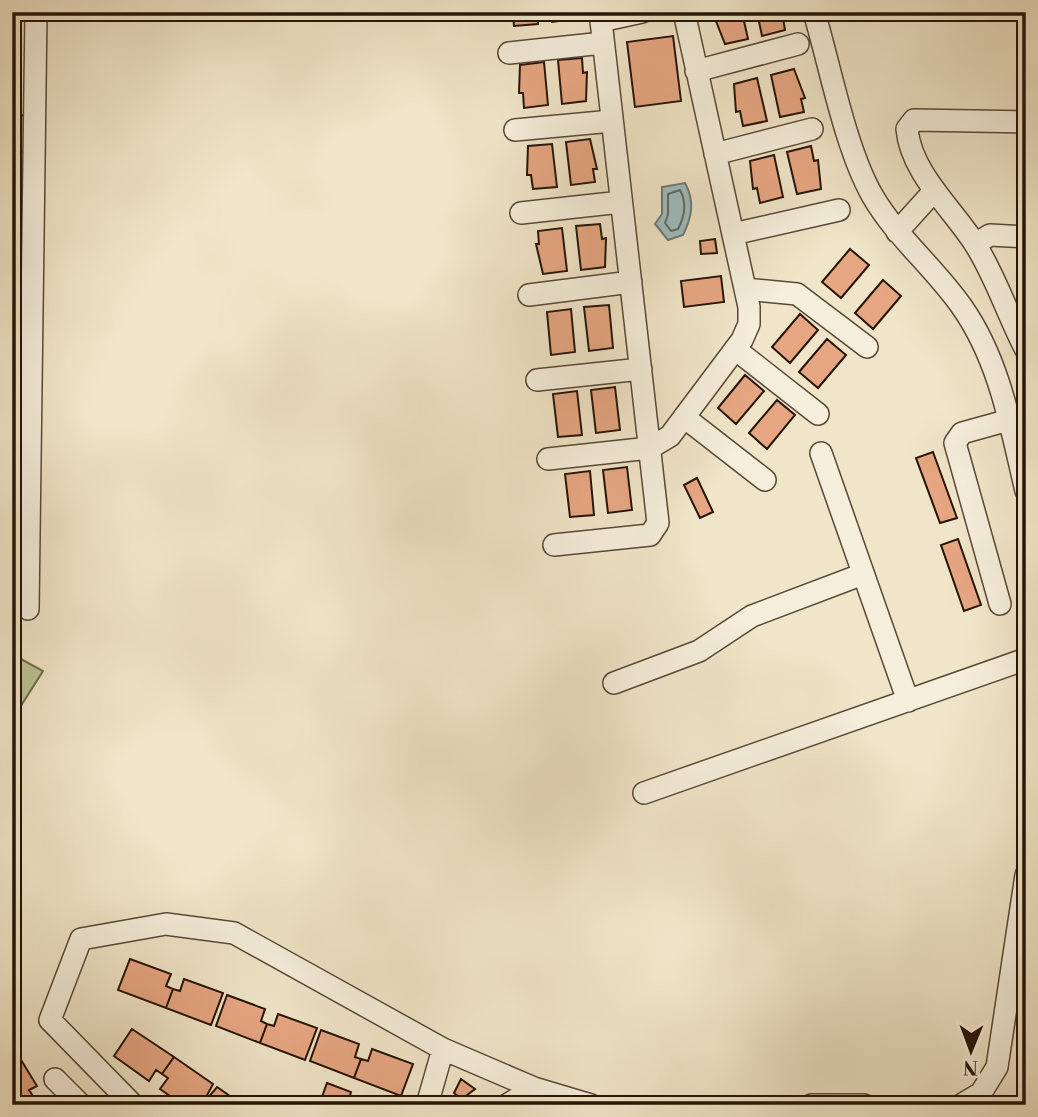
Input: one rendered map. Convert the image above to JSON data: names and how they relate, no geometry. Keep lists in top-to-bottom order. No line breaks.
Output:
{"north":"bottom"}
